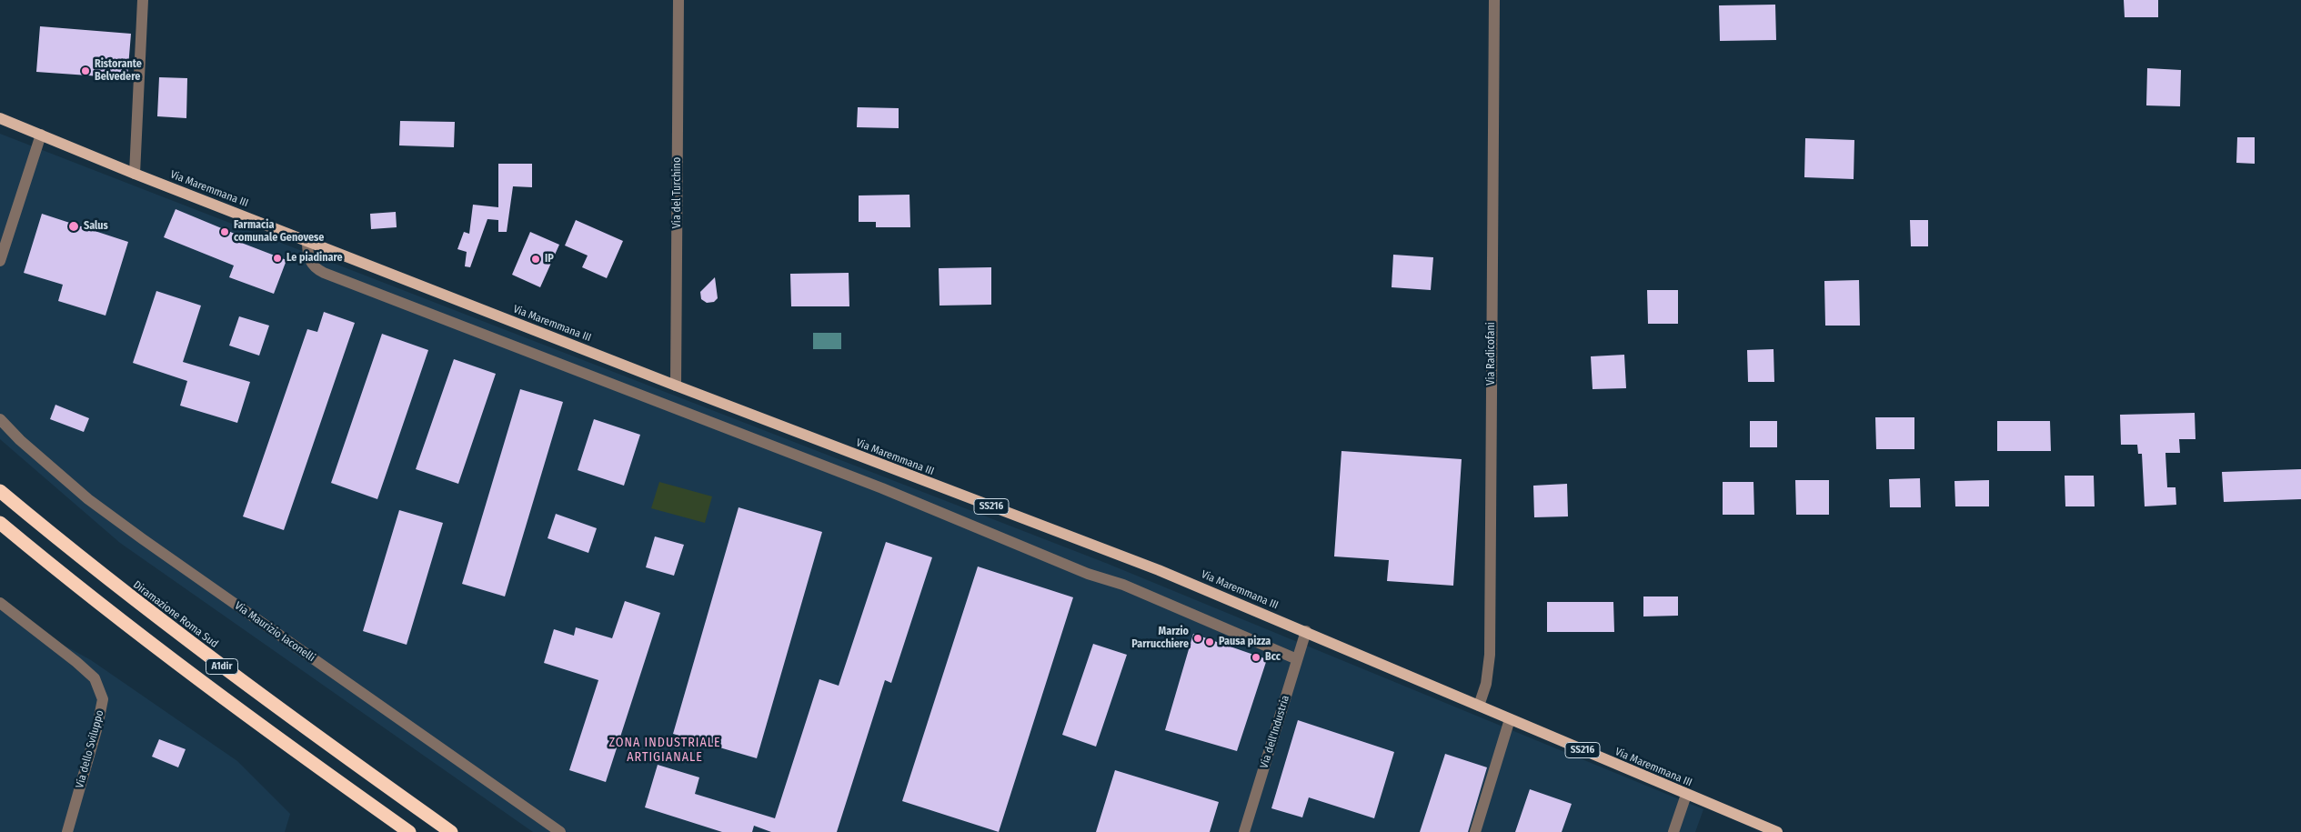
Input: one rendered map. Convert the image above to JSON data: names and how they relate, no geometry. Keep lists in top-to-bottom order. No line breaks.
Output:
{"streets":{"highway":["Diramazione Roma Sud","A1dir"],"main road":["Via Maremmana III","SS216"],"street":["Via del Turchino","Via Radicofani","Via Maurizio Iaconelli","Via dell'Industria","Via dello Sviluppo"]},"crossings":[["Via Maremmana III","Via del Turchino"],["Via Maremmana III","Via Radicofani"],["Via Maremmana III","Via dell'Industria"]],"districts":["ZONA INDUSTRIALE ARTIGIANALE"],"places":["Ristorante Belvedere","Salus","Farmacia comunale Genovese","Le piadinare","IP","Marzio Parrucchiere","Pausa pizza","Bcc"]}
